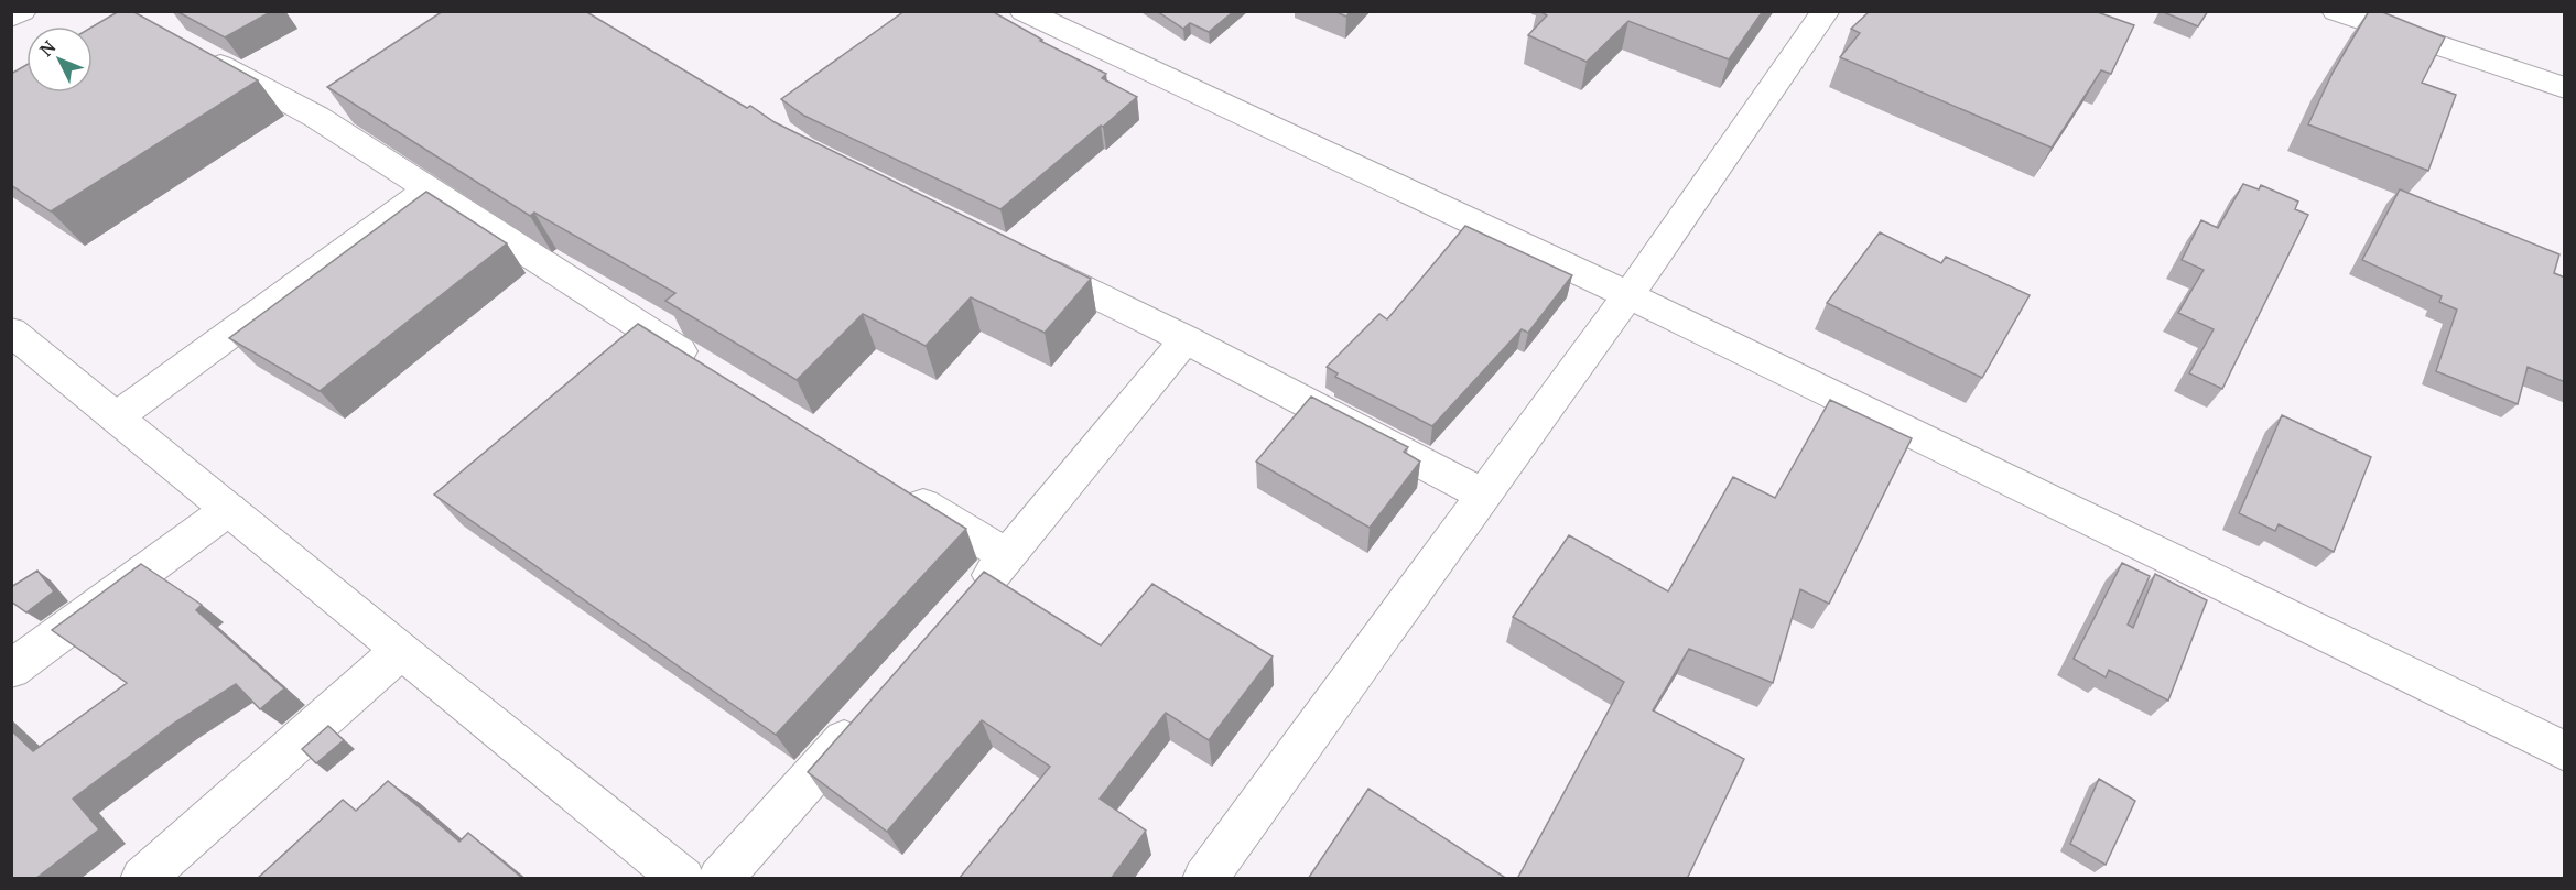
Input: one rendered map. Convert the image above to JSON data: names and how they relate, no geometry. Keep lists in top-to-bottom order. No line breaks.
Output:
{"north":"top left"}
